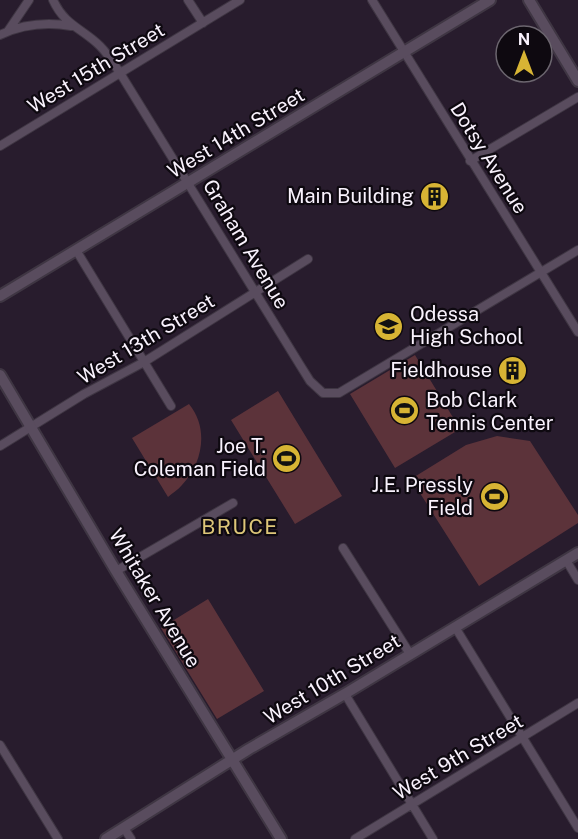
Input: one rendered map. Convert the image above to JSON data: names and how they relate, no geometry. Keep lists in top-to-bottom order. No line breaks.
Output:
{"streets":{"street":["West 15th Street","West 14th Street","Dotsy Avenue","Graham Avenue","West 13th Street","Whitaker Avenue","West 10th Street","West 9th Street"]},"crossings":[["West 15th Street","Graham Avenue"],["West 14th Street","Dotsy Avenue"],["West 14th Street","Graham Avenue"],["Dotsy Avenue","Graham Avenue"],["Graham Avenue","West 13th Street"],["West 13th Street","Whitaker Avenue"],["Whitaker Avenue","West 10th Street"]],"districts":["BRUCE"],"places":{"building":["Main Building","Fieldhouse"],"school or university":["Odessa High School"],"sports":["Bob Clark Tennis Center","Joe T. Coleman Field","J.E. Pressly Field"]},"north":"top"}
